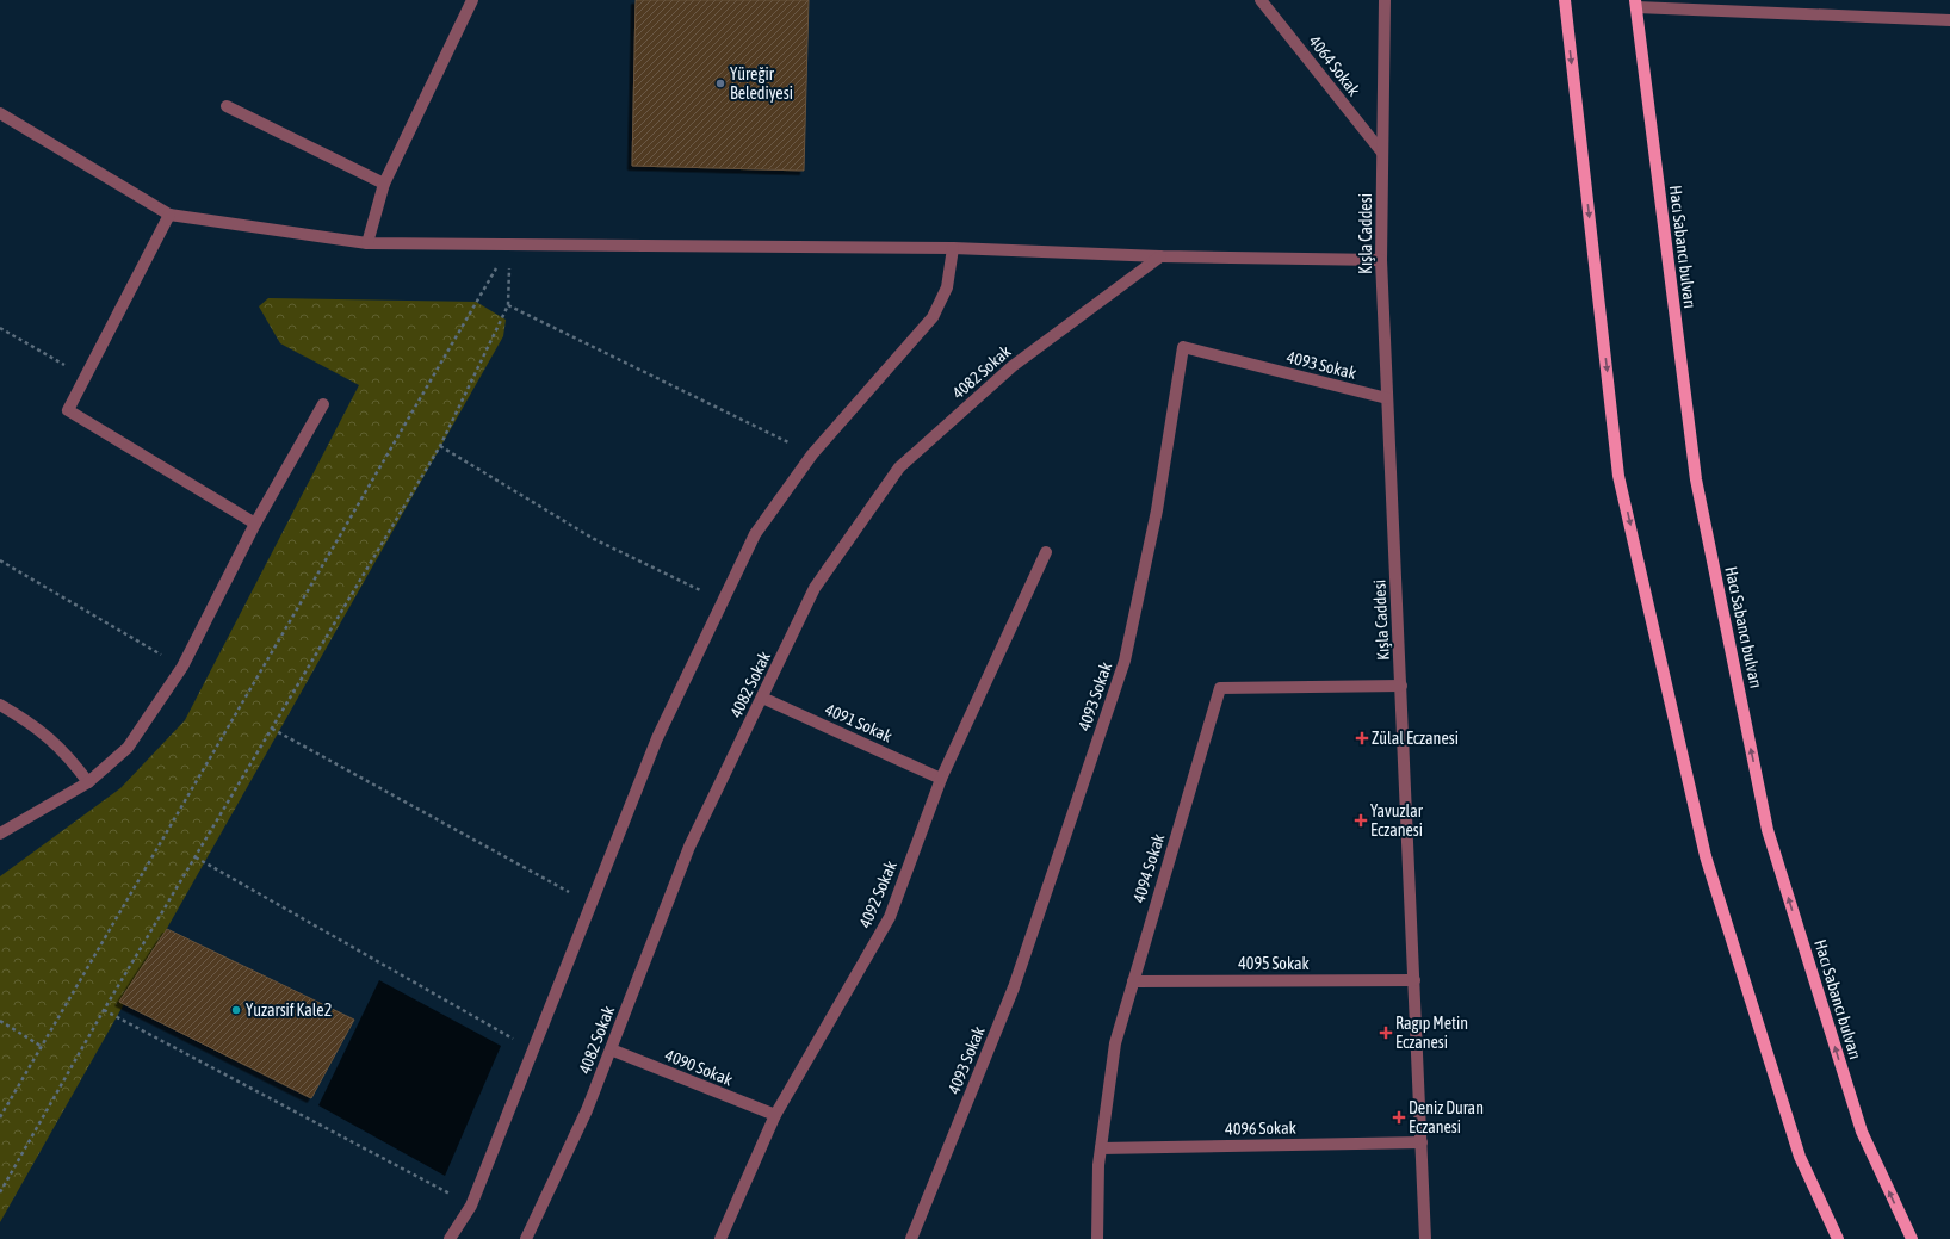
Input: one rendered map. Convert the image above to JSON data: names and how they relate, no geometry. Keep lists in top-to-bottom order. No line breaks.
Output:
{"streets":{"main road":["Hacı Sabancı bulvarı"],"street":["4064 Sokak","Kışla Caddesi","4093 Sokak","4082 Sokak","4091 Sokak","4094 Sokak","4092 Sokak","4095 Sokak","4090 Sokak","4096 Sokak"]},"crossings":[["4064 Sokak","Kışla Caddesi"],["Kışla Caddesi","4093 Sokak"],["Kışla Caddesi","4094 Sokak"],["Kışla Caddesi","4095 Sokak"],["Kışla Caddesi","4096 Sokak"],["4082 Sokak","4091 Sokak"],["4082 Sokak","4090 Sokak"],["4091 Sokak","4092 Sokak"],["4094 Sokak","4095 Sokak"],["4094 Sokak","4096 Sokak"],["4092 Sokak","4090 Sokak"]],"places":{"other":["Yüreğir Belediyesi","Yuzarsif Kale2"],"health":["Zülal Eczanesi","Yavuzlar Eczanesi","Ragıp Metin Eczanesi","Deniz Duran Eczanesi"]}}
